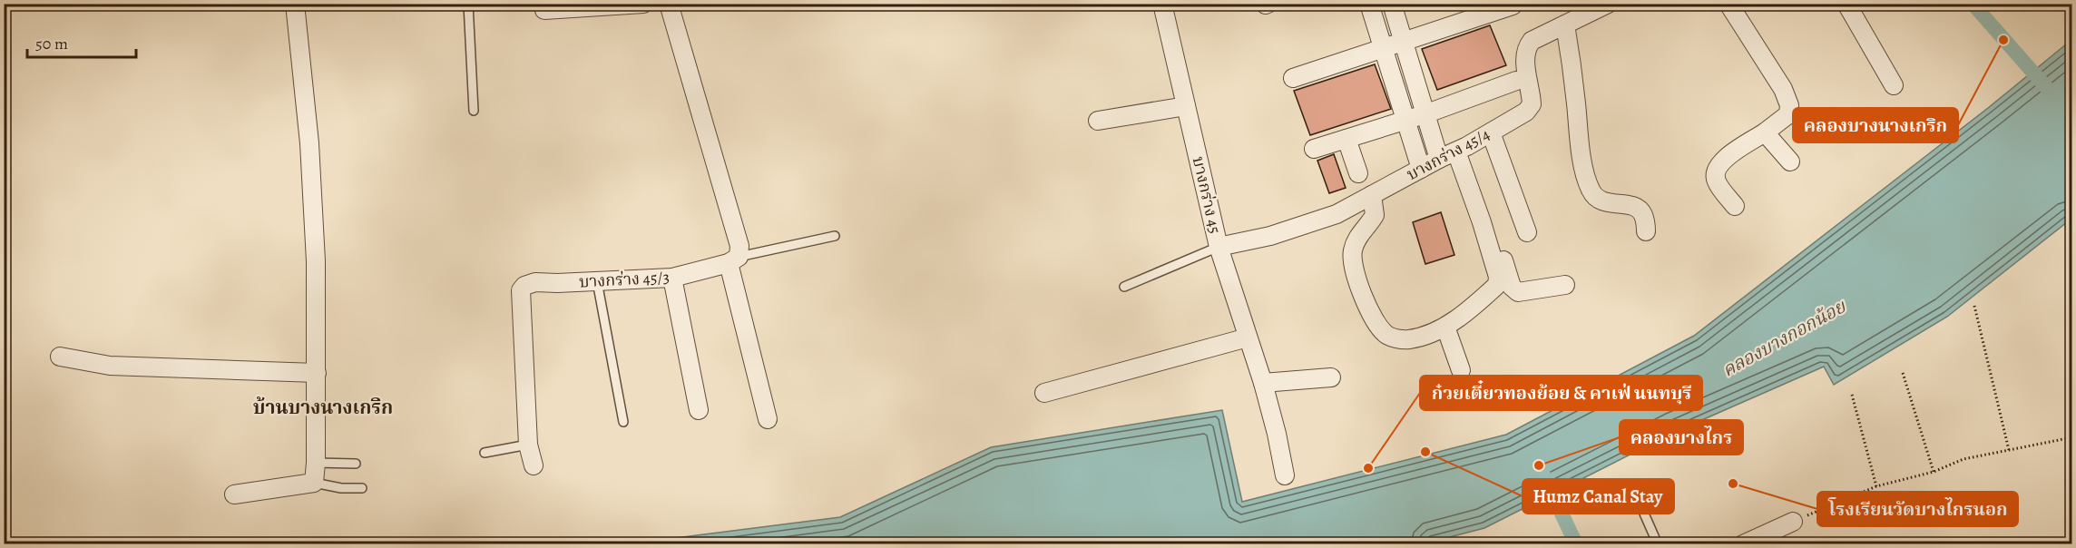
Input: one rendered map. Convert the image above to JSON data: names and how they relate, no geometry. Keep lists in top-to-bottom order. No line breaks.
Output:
{"streets":{"street":["บางกร่าง 45/4","บางกร่าง 45","บางกร่าง 45/3"]},"crossings":[["บางกร่าง 45/4","บางกร่าง 45"]],"districts":["บ้านบางนางเกริก"],"water":["คลองบางกอกน้อย"],"places":["คลองบางนางเกริก","Humz Canal Stay","คลองบางไกร","ก๋วยเตี๋ยวทองย้อย & คาเฟ่ นนทบุรี","โรงเรียนวัดบางไกรนอก"],"scale_bar":"50 m"}
